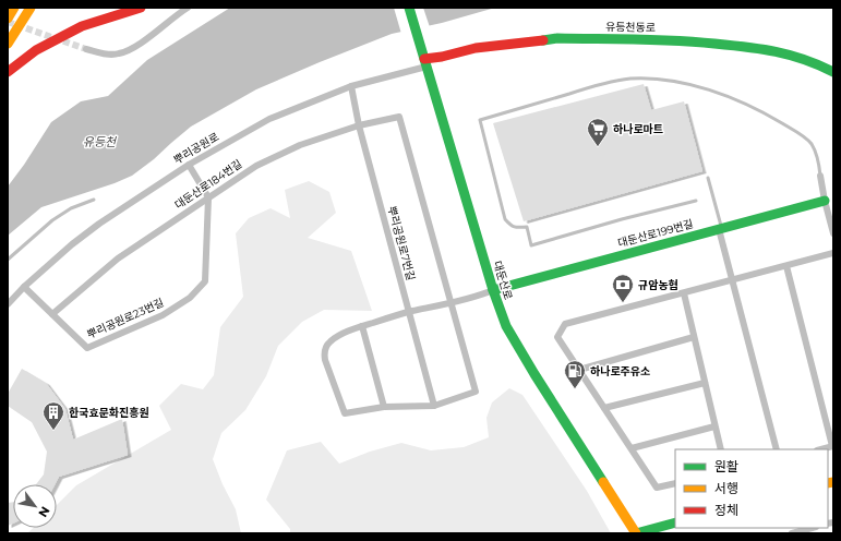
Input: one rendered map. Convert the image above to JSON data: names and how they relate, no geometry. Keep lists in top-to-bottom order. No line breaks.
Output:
{"streets":{"main road":["유등천동로","대둔산로199번길","대둔산로"],"street":["뿌리공원로","대둔산로184번길","뿌리공원로7번길","뿌리공원로23번길"]},"crossings":[["유등천동로","뿌리공원로"],["유등천동로","대둔산로"],["뿌리공원로","뿌리공원로7번길"],["뿌리공원로","대둔산로"],["뿌리공원로","뿌리공원로23번길"],["대둔산로184번길","뿌리공원로7번길"],["대둔산로184번길","뿌리공원로23번길"],["대둔산로199번길","대둔산로"]],"water":["유등천"],"places":{"supermarket":["하나로마트"],"bank":["규암농협"],"fuel station":["하나로주유소"],"building":["한국효문화진흥원"]},"legend":["원활","서행","정체"],"north":"bottom right"}
